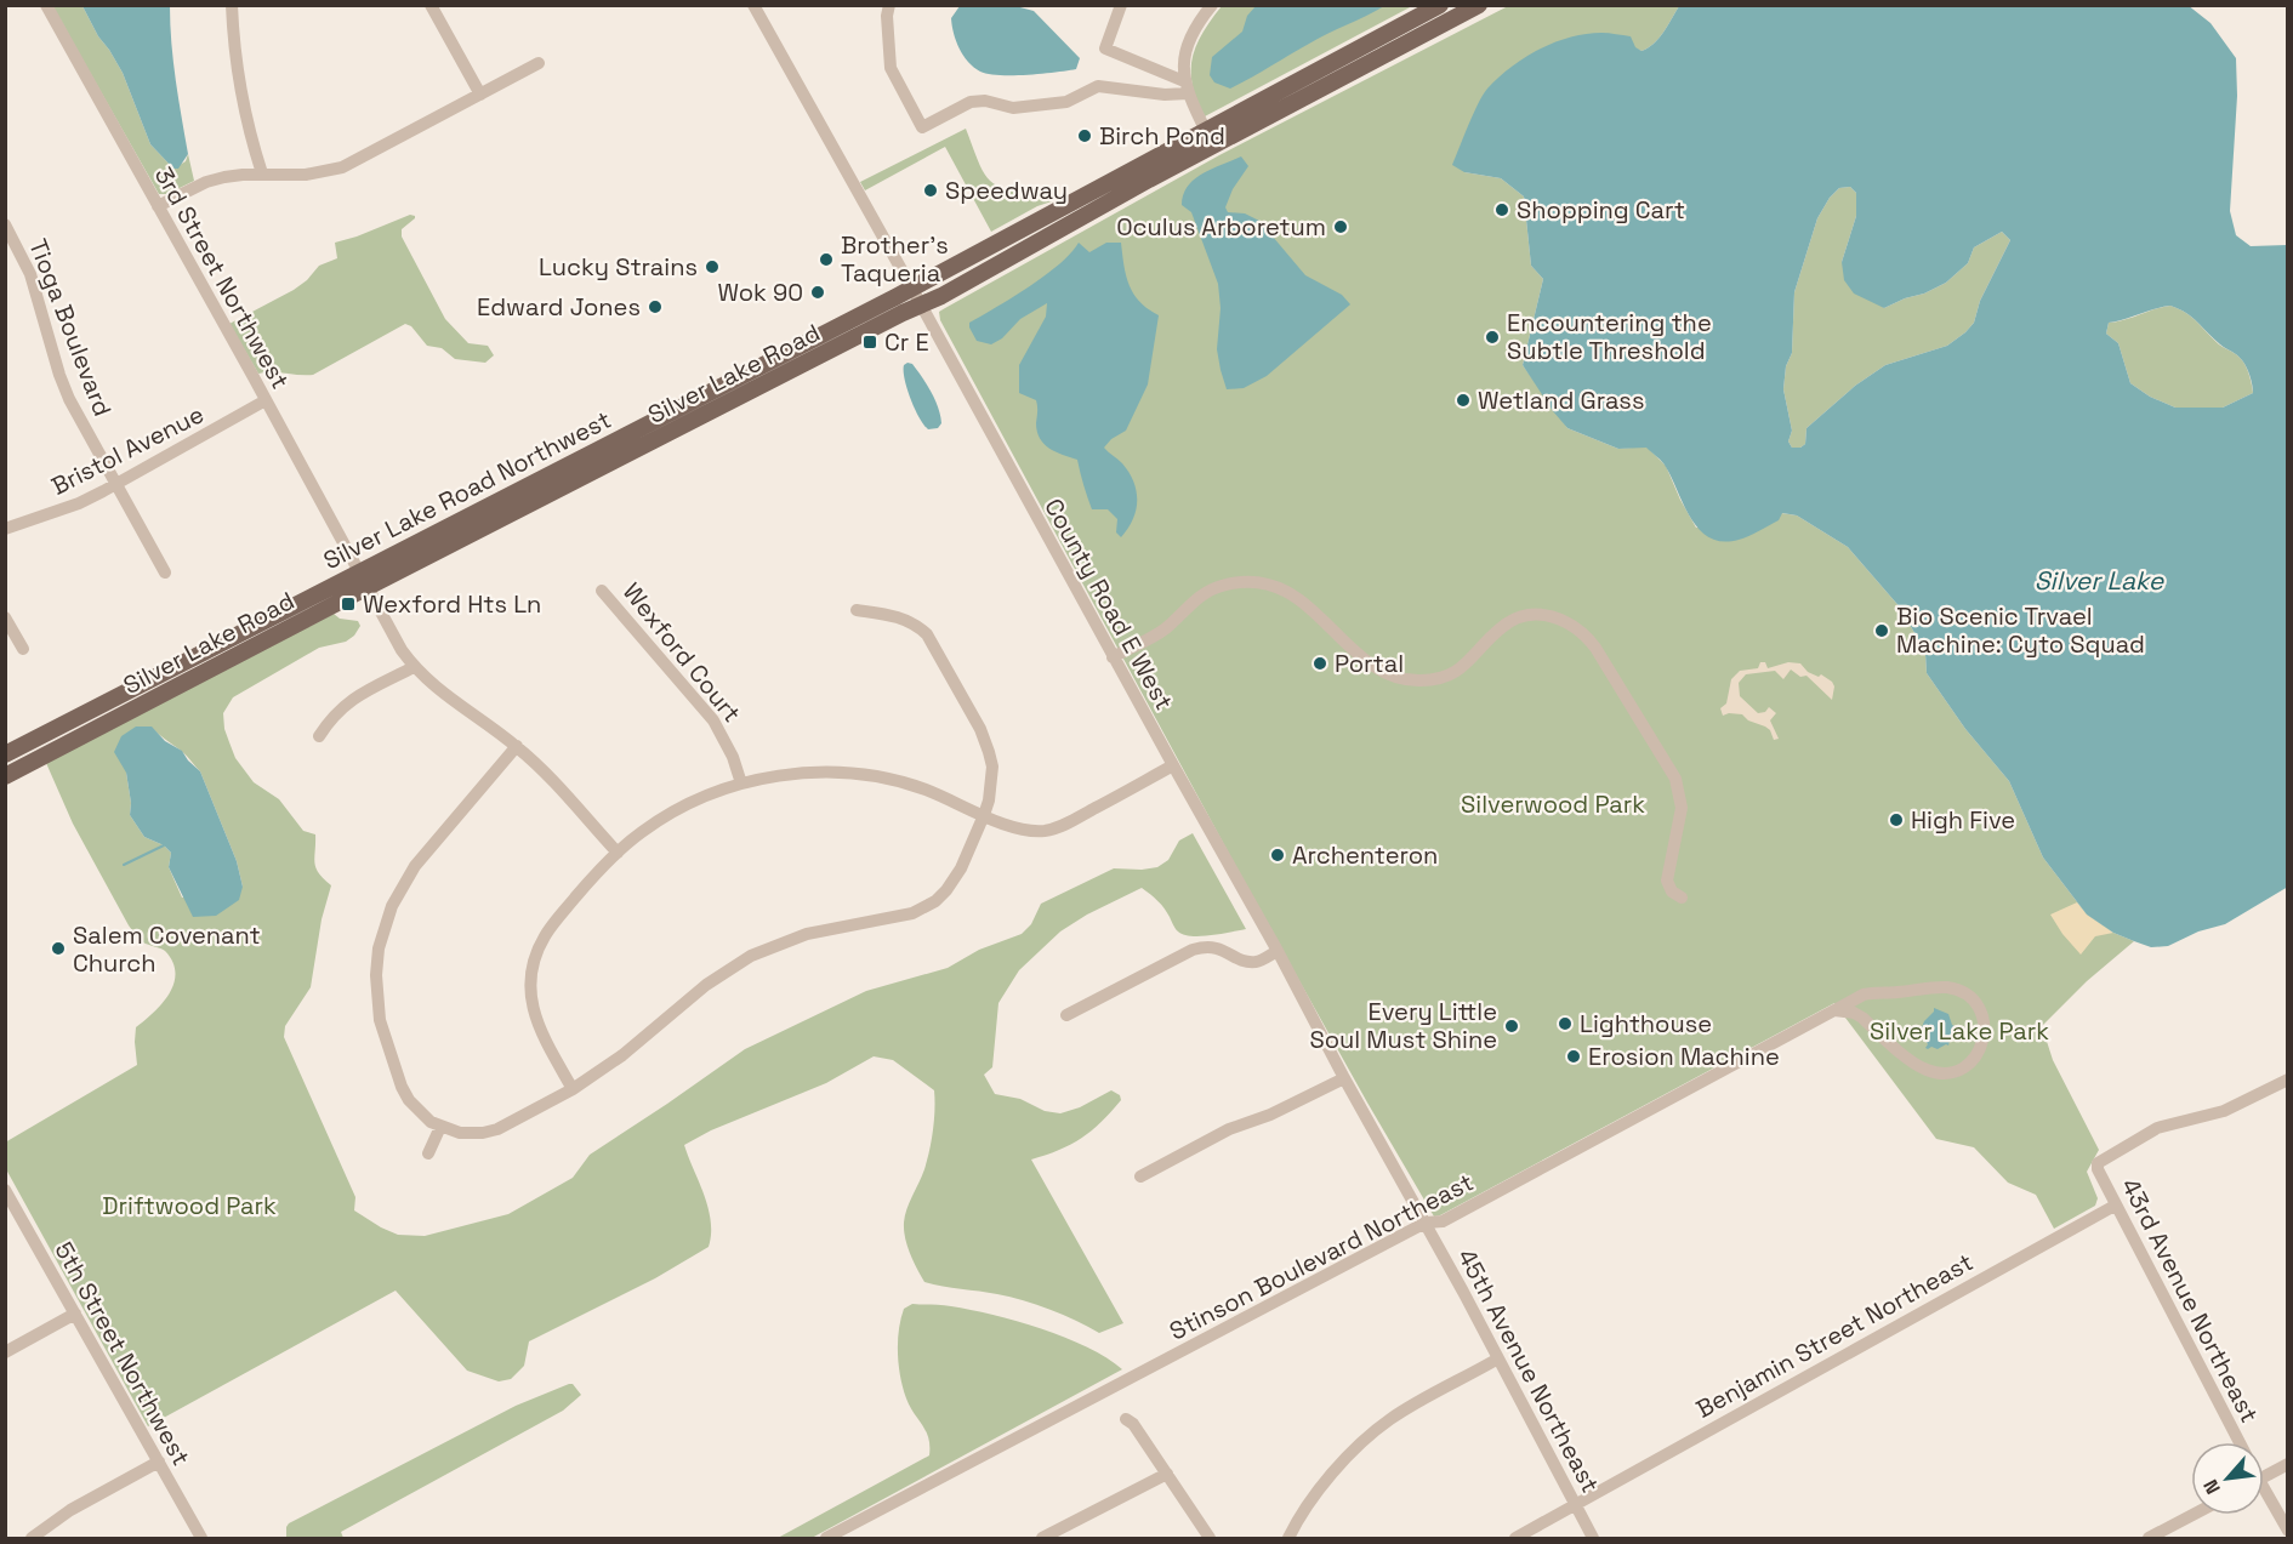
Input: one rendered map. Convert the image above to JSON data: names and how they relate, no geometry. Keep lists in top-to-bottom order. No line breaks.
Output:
{"streets":{"main road":["Silver Lake Road","Silver Lake Road Northwest"],"street":["3rd Street Northwest","Tioga Boulevard","Bristol Avenue","County Road E West","Wexford Court","Stinson Boulevard Northeast","43rd Avenue Northeast","Benjamin Street Northeast","5th Street Northwest","45th Avenue Northeast"]},"crossings":[["3rd Street Northwest","Silver Lake Road"],["3rd Street Northwest","Bristol Avenue"],["3rd Street Northwest","Silver Lake Road Northwest"],["Tioga Boulevard","Bristol Avenue"],["Silver Lake Road","Silver Lake Road Northwest"],["Silver Lake Road","County Road E West"],["Silver Lake Road Northwest","County Road E West"],["County Road E West","Stinson Boulevard Northeast"],["County Road E West","45th Avenue Northeast"],["Stinson Boulevard Northeast","45th Avenue Northeast"],["43rd Avenue Northeast","Benjamin Street Northeast"],["Benjamin Street Northeast","45th Avenue Northeast"]],"water":["Silver Lake"],"parks":["Silverwood Park","Silver Lake Park","Driftwood Park"],"places":{"other":["Birch Pond","Speedway","Shopping Cart","Oculus Arboretum","Brother's Taqueria","Lucky Strains","Wok 90","Edward Jones","Encountering the Subtle Threshold","Wetland Grass","Bio Scenic Trvael Machine: Cyto Squad","Portal","High Five","Archenteron","Salem Covenant Church","Lighthouse","Every Little Soul Must Shine","Erosion Machine"],"transit":["Cr E","Wexford Hts Ln"]},"north":"bottom left"}
